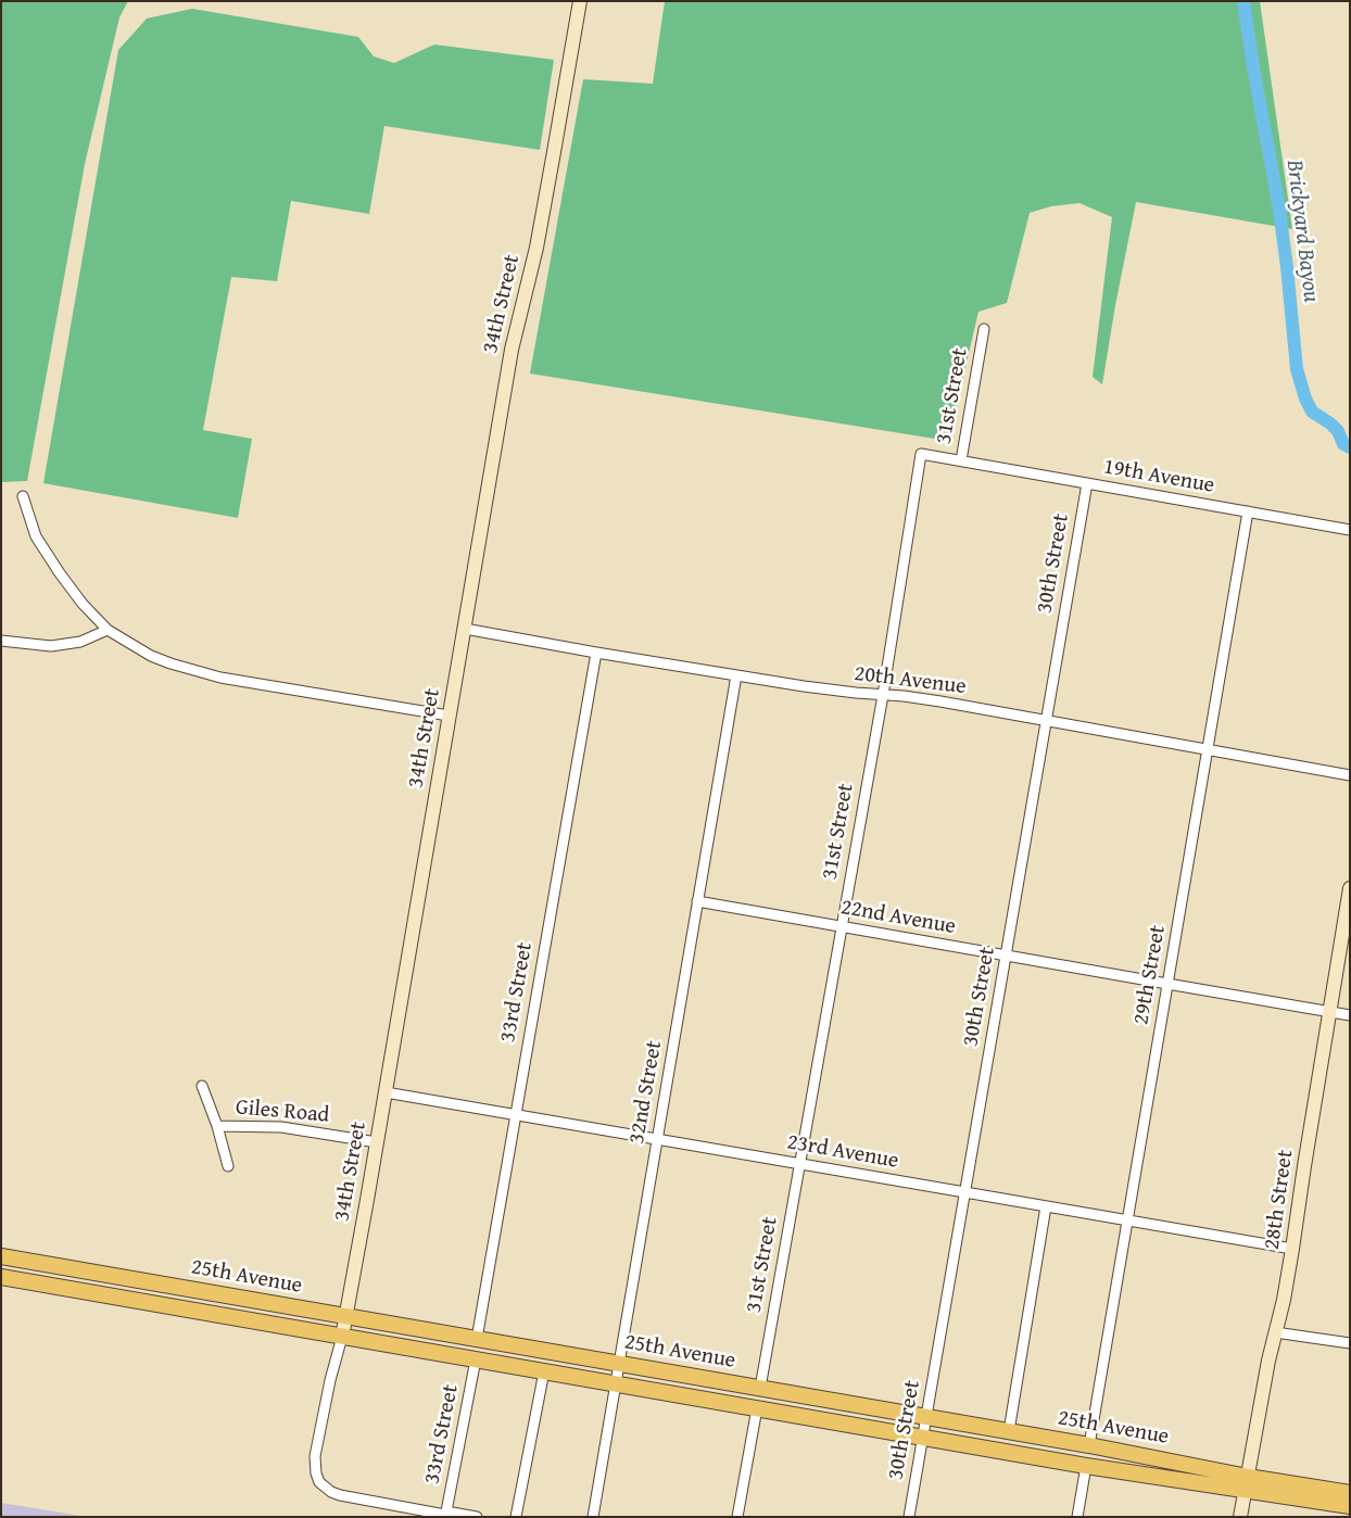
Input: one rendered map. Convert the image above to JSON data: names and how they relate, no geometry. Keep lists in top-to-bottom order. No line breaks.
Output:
{"streets":{"main road":["25th Avenue"],"street":["34th Street","31st Street","19th Avenue","30th Street","20th Avenue","22nd Avenue","29th Street","33rd Street","32nd Street","Giles Road","23rd Avenue","28th Street"]},"crossings":[["34th Street","20th Avenue"],["34th Street","33rd Street"],["34th Street","Giles Road"],["34th Street","23rd Avenue"],["34th Street","25th Avenue"],["31st Street","19th Avenue"],["31st Street","20th Avenue"],["31st Street","22nd Avenue"],["31st Street","23rd Avenue"],["31st Street","25th Avenue"],["19th Avenue","30th Street"],["19th Avenue","29th Street"],["30th Street","20th Avenue"],["30th Street","22nd Avenue"],["30th Street","23rd Avenue"],["30th Street","25th Avenue"],["20th Avenue","29th Street"],["20th Avenue","33rd Street"],["20th Avenue","32nd Street"],["22nd Avenue","29th Street"],["22nd Avenue","32nd Street"],["22nd Avenue","28th Street"],["29th Street","23rd Avenue"],["29th Street","25th Avenue"],["33rd Street","23rd Avenue"],["33rd Street","25th Avenue"],["32nd Street","23rd Avenue"],["32nd Street","25th Avenue"],["23rd Avenue","28th Street"],["28th Street","25th Avenue"]],"water":["Brickyard Bayou"]}
